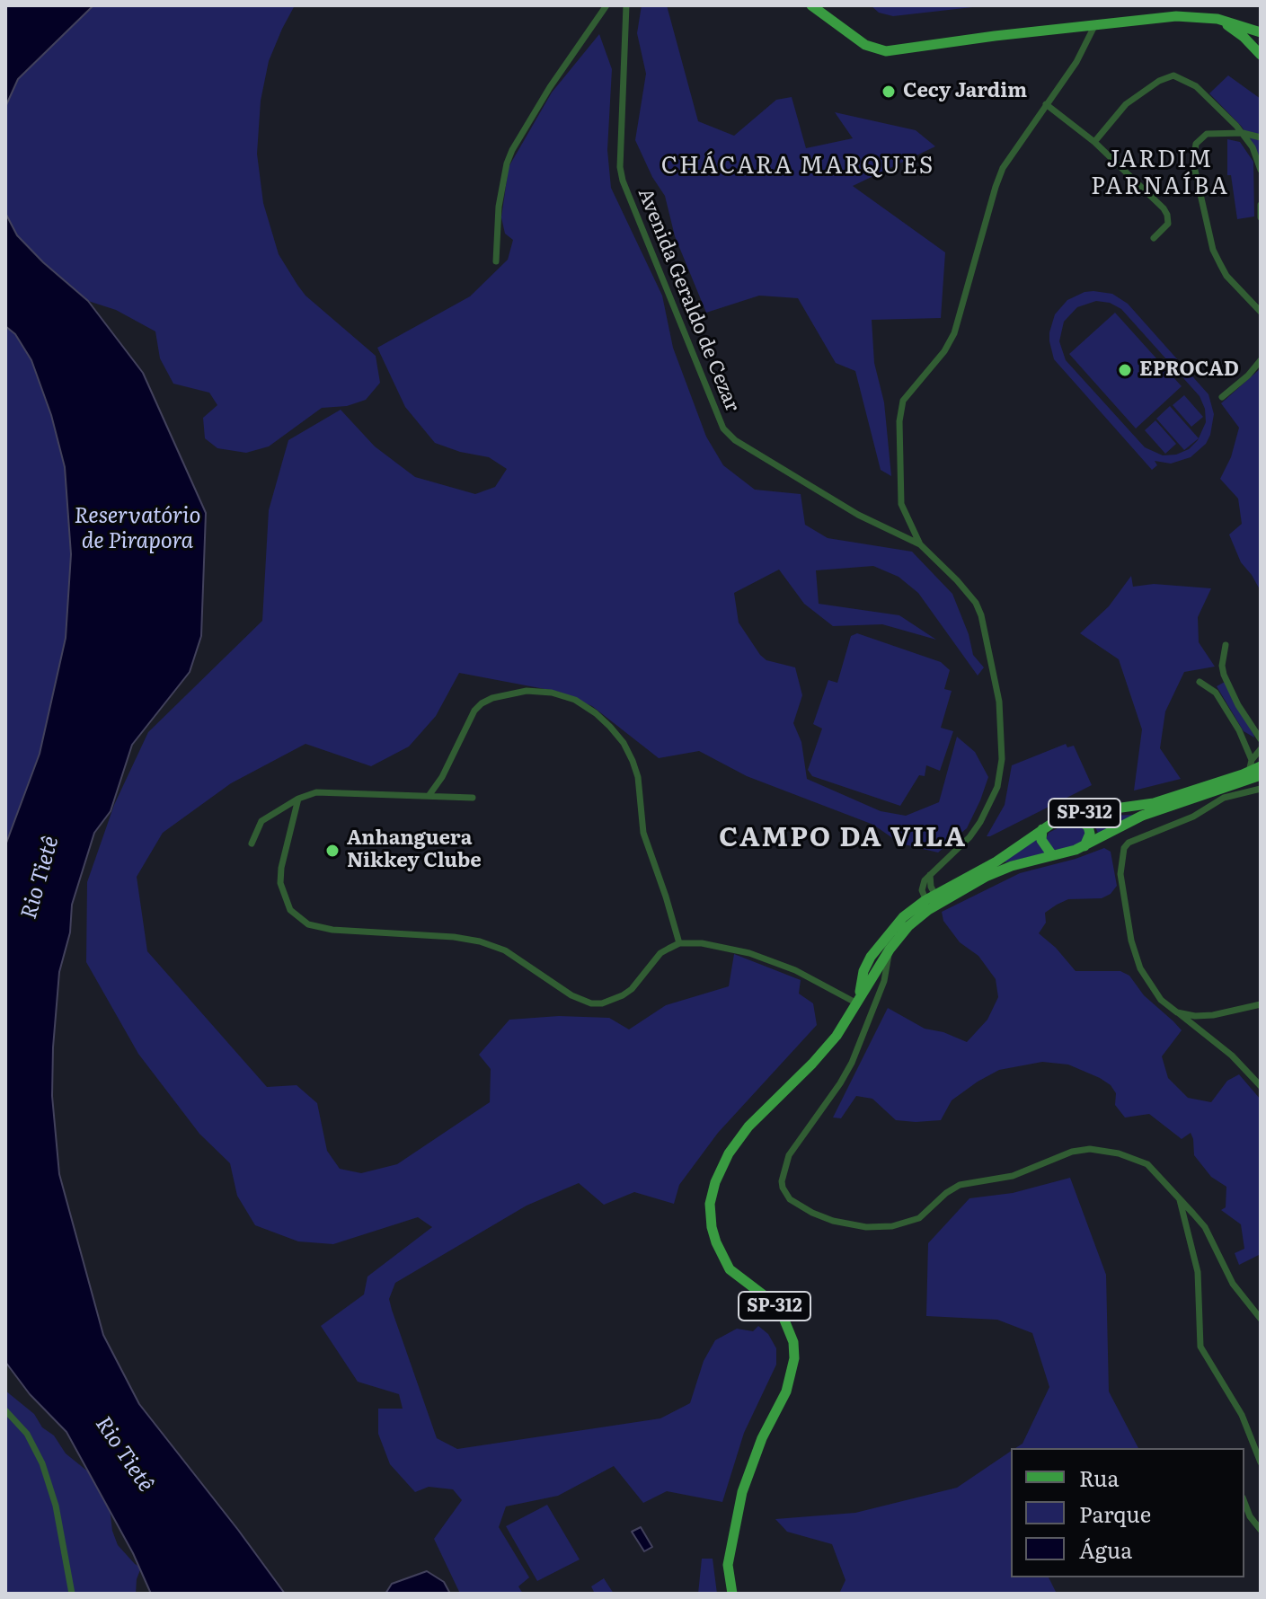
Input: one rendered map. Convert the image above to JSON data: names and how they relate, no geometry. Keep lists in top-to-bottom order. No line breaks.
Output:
{"streets":{"main road":["SP-312"],"street":["Avenida Geraldo de Cezar"]},"crossings":[["Avenida Geraldo de Cezar","SP-312"]],"districts":["JARDIM PARNAÍBA","CHÁCARA MARQUES","CAMPO DA VILA"],"water":["Reservatório de Pirapora","Rio Tietê"],"places":["Cecy Jardim","EPROCAD","Anhanguera Nikkey Clube"],"legend":["Rua","Parque","Água"]}
